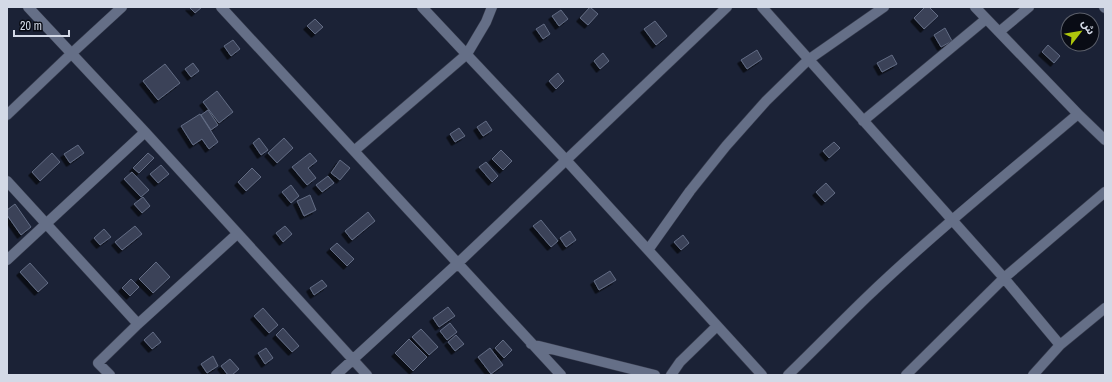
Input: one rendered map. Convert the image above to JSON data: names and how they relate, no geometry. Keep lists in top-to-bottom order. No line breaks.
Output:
{"scale_bar":"20 m","north":"top right"}
